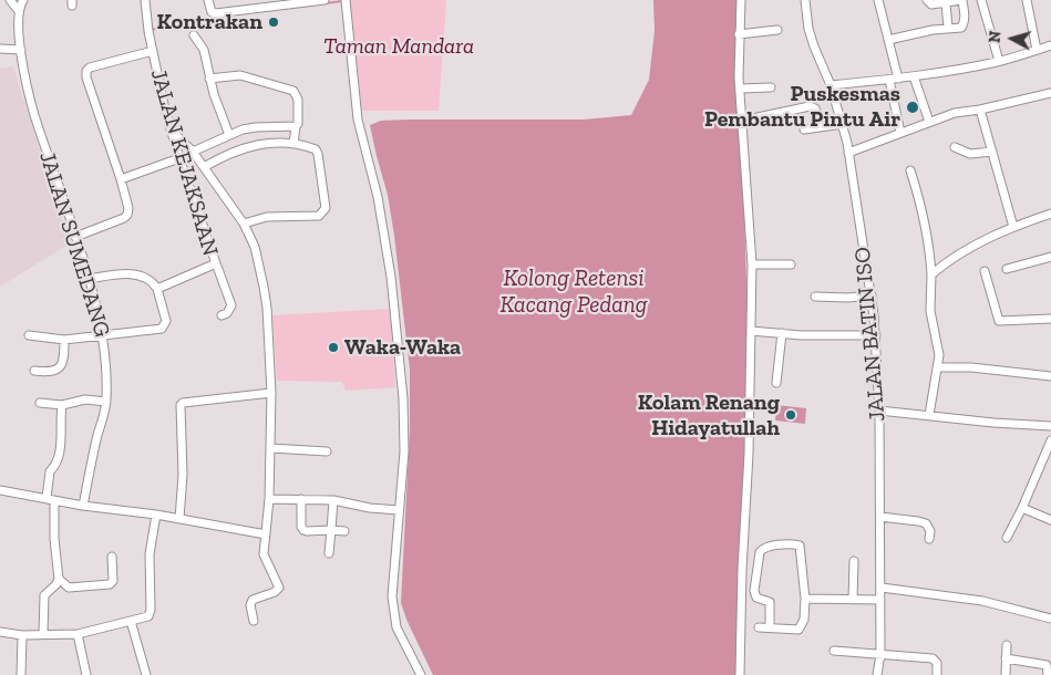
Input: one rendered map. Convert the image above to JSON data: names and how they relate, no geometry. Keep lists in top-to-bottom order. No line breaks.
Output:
{"streets":{"street":["JALAN KEJAKSAAN","JALAN SUMEDANG","JALAN BATIN ISO"]},"water":["Kolong Retensi Kacang Pedang"],"parks":["Taman Mandara"],"places":["Kontrakan","Puskesmas Pembantu Pintu Air","Waka-Waka","Kolam Renang Hidayatullah"],"north":"left"}
